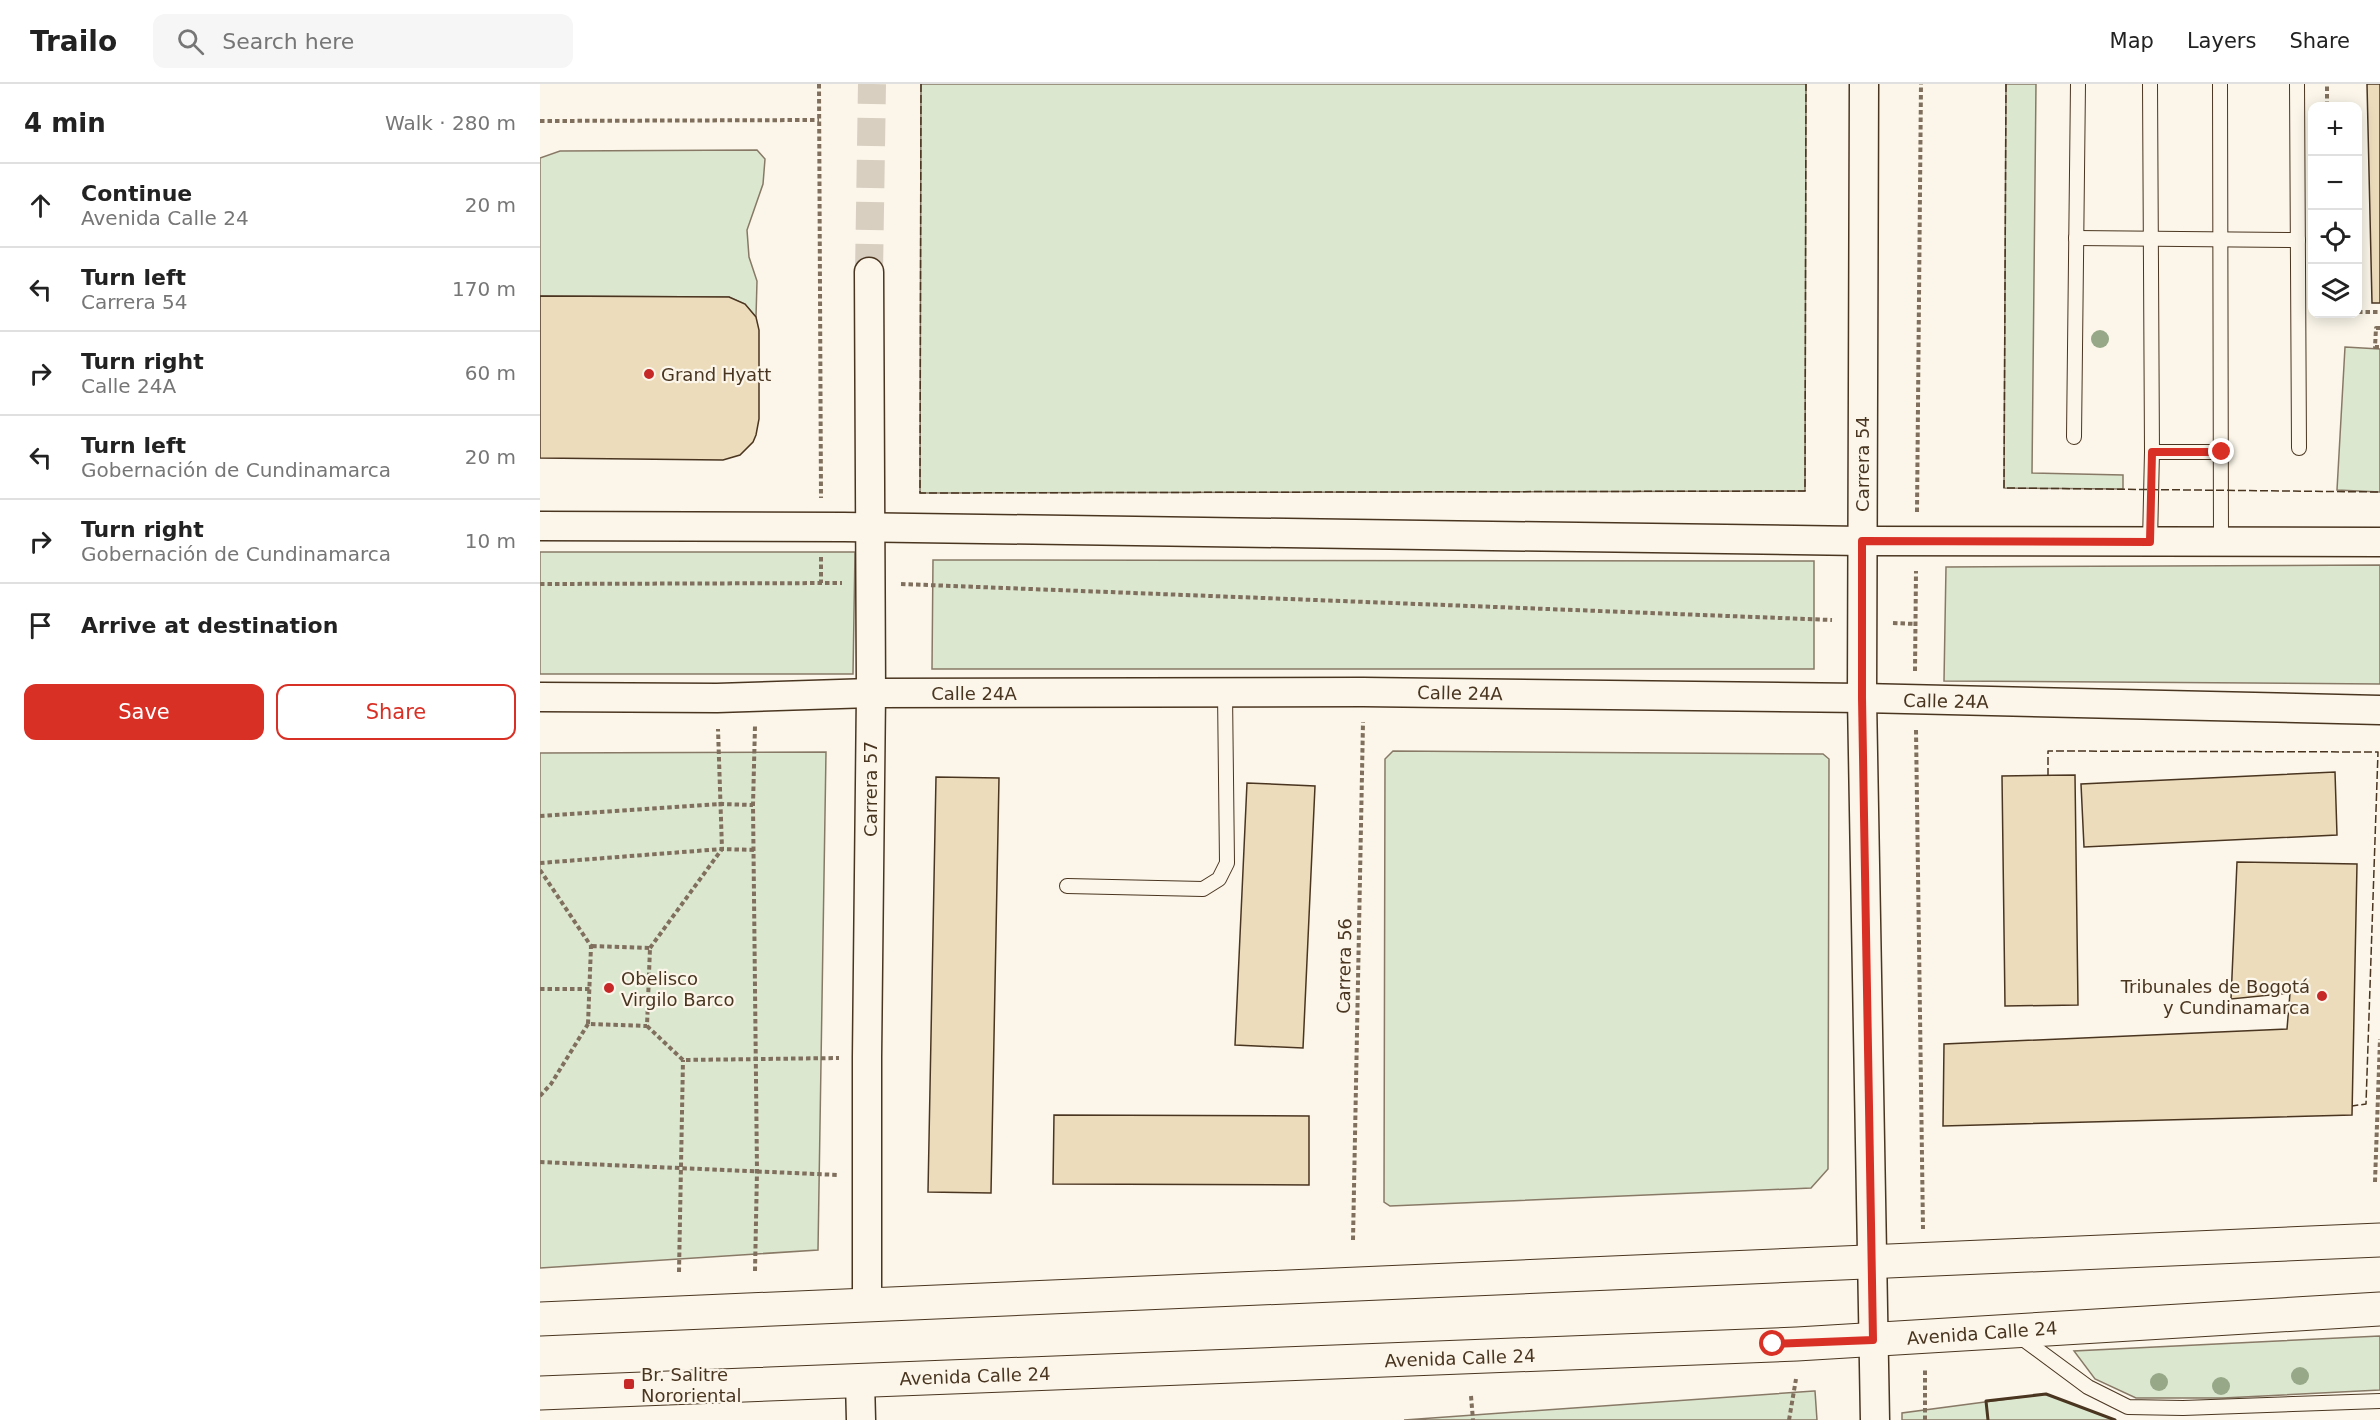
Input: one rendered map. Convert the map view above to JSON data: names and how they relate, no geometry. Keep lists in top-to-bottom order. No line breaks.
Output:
{"streets":{"main road":["Avenida Calle 24"],"street":["Carrera 54","Calle 24A","Carrera 57"],"path":["Carrera 56"]},"crossings":[["Carrera 54","Calle 24A"],["Carrera 54","Avenida Calle 24"],["Calle 24A","Carrera 57"],["Calle 24A","Carrera 56"]],"places":{"other":["Grand Hyatt","Obelisco Virgilo Barco","Tribunales de Bogotá y Cundinamarca"],"transit":["Br. Salitre Nororiental"]},"page":{"header":"Trailo","search":"Search here","nav":["Map","Layers","Share"],"heading":["4 min","Walk · 280 m"],"map_buttons":["+","−"],"list":[["Continue","Avenida Calle 24","20 m"],["Turn left","Carrera 54","170 m"],["Turn right","Calle 24A","60 m"],["Turn left","Gobernación de Cundinamarca","20 m"],["Turn right","Gobernación de Cundinamarca","10 m"],"Arrive at destination"],"buttons":["Save","Share"]}}
